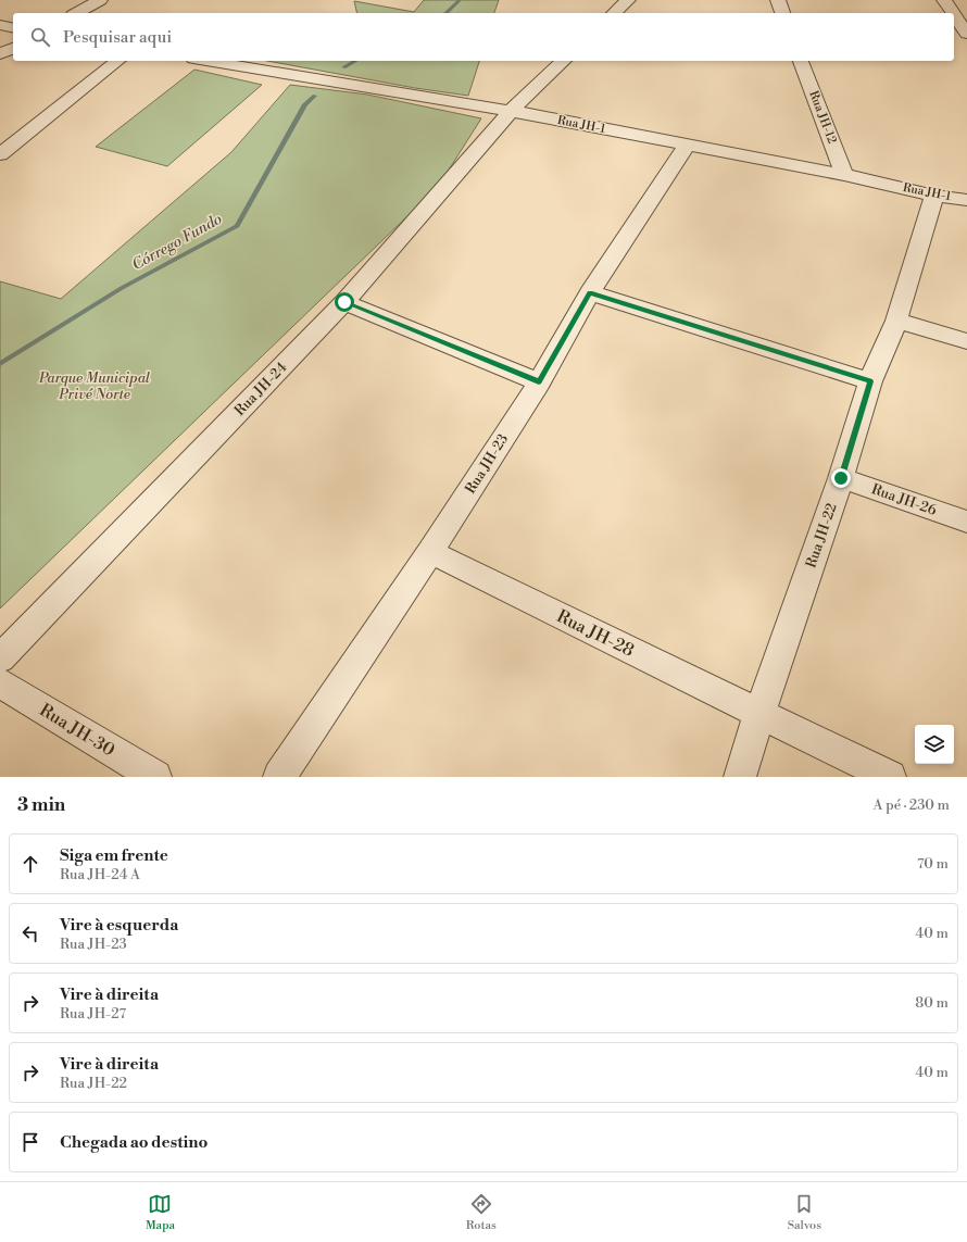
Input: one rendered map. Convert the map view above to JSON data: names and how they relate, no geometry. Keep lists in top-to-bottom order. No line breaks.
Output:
{"streets":{"street":["Rua JH-12","Rua JH-1","Rua JH-24","Rua JH-23","Rua JH-26","Rua JH-22","Rua JH-28","Rua JH-30"]},"crossings":[["Rua JH-12","Rua JH-1"],["Rua JH-1","Rua JH-24"],["Rua JH-1","Rua JH-23"],["Rua JH-1","Rua JH-22"],["Rua JH-23","Rua JH-28"],["Rua JH-26","Rua JH-22"],["Rua JH-22","Rua JH-28"]],"water":["Córrego Fundo"],"parks":["Parque Municipal Privé Norte"],"page":{"search":"Pesquisar aqui","heading":["3 min","A pé · 230 m"],"list":[["Siga em frente","Rua JH-24 A","70 m"],["Vire à esquerda","Rua JH-23","40 m"],["Vire à direita","Rua JH-27","80 m"],["Vire à direita","Rua JH-22","40 m"],"Chegada ao destino"],"nav":["Mapa","Rotas","Salvos"]}}
